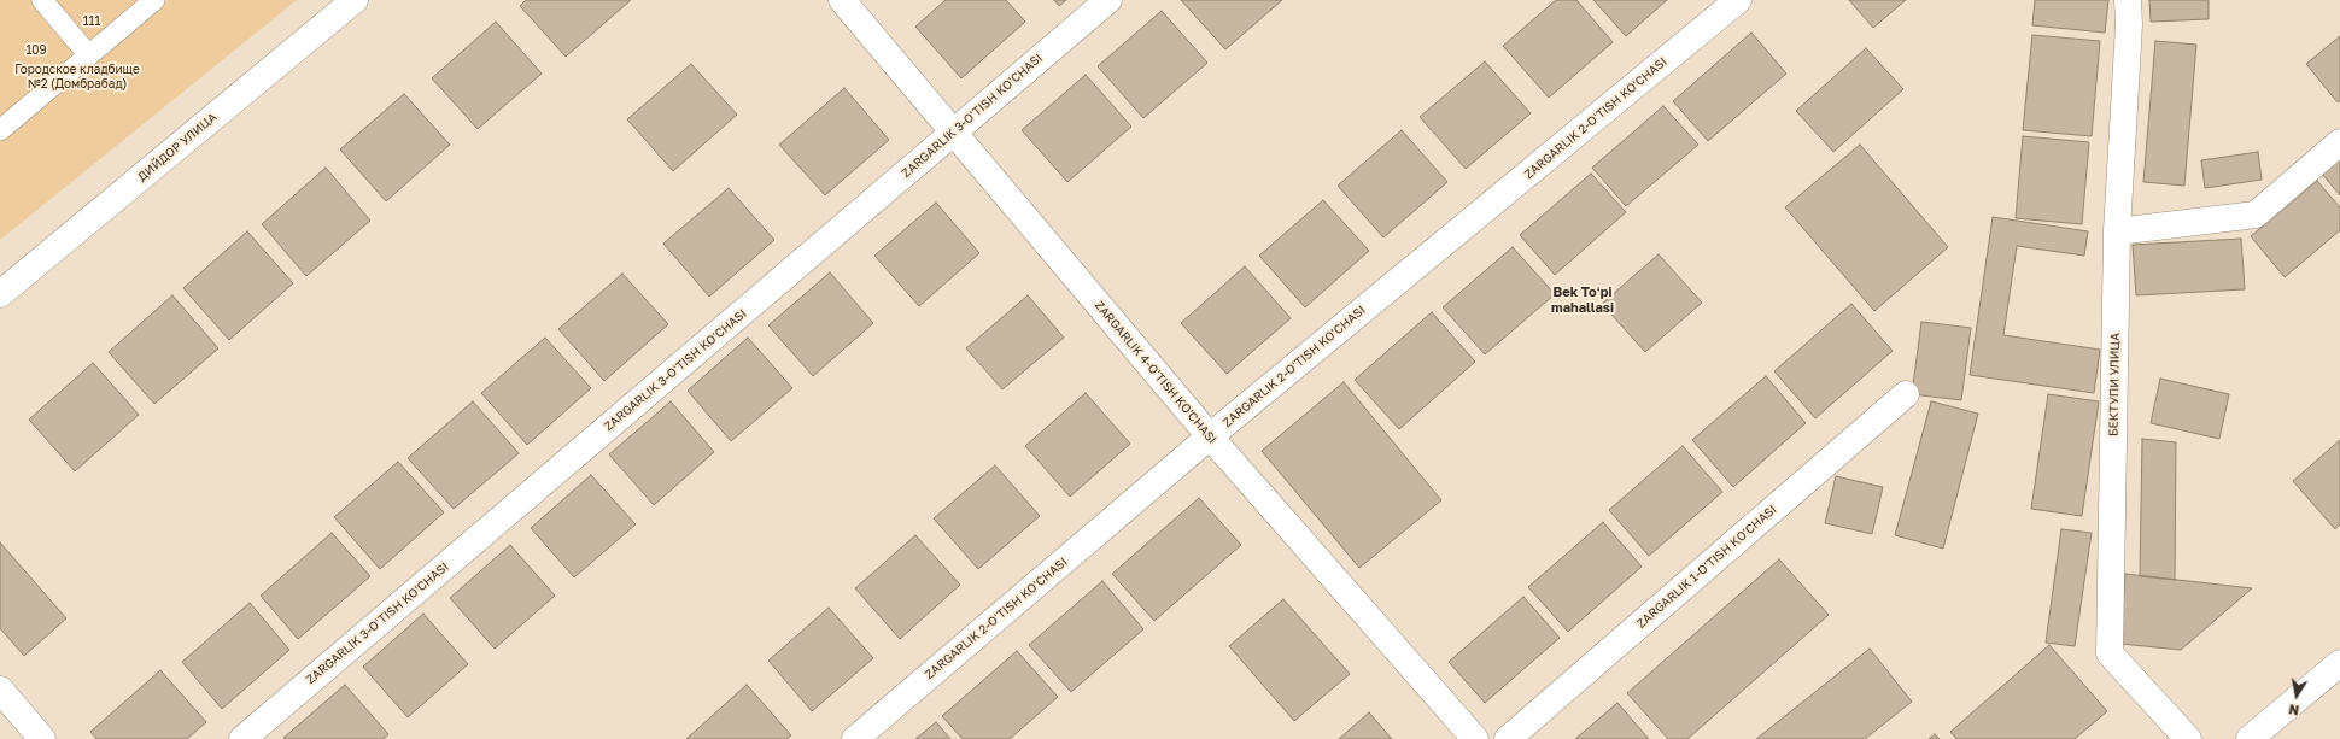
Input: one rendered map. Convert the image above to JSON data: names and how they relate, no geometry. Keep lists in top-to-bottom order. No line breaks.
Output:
{"streets":{"street":["ZARGARLIK 3-O'TISH KO'CHASI","ZARGARLIK 2-O'TISH KO'CHASI","ДИЙДОР УЛИЦА","ZARGARLIK 4-O'TISH KO'CHASI","БЕКТУПИ УЛИЦА","ZARGARLIK 1-O'TISH KO'CHASI"]},"crossings":[["ZARGARLIK 3-O'TISH KO'CHASI","ZARGARLIK 4-O'TISH KO'CHASI"],["ZARGARLIK 2-O'TISH KO'CHASI","ZARGARLIK 4-O'TISH KO'CHASI"]],"districts":["Bek Toʻpi mahallasi"],"parks":["111","109","Городское кладбище №2 (Домбрабад)"],"north":"bottom"}
